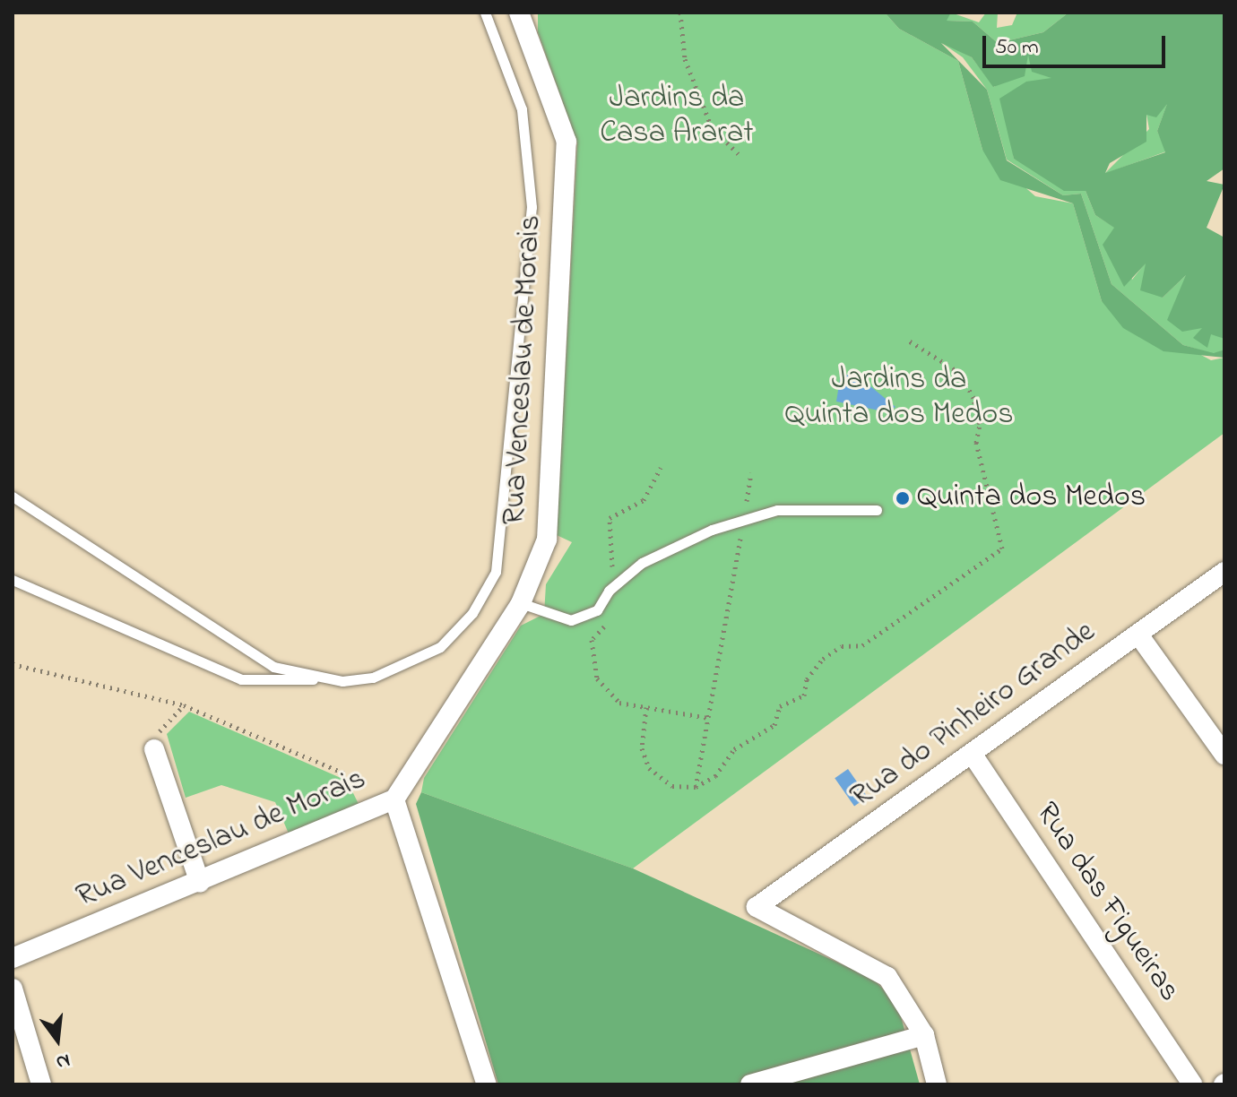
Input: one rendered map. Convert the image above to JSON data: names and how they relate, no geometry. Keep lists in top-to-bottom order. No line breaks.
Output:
{"streets":{"street":["Rua Venceslau de Morais","Rua do Pinheiro Grande","Rua das Figueiras"]},"crossings":[["Rua do Pinheiro Grande","Rua das Figueiras"]],"parks":["Jardins da Casa Ararat","Jardins da Quinta dos Medos"],"places":["Quinta dos Medos"],"scale_bar":"50 m","north":"bottom"}
